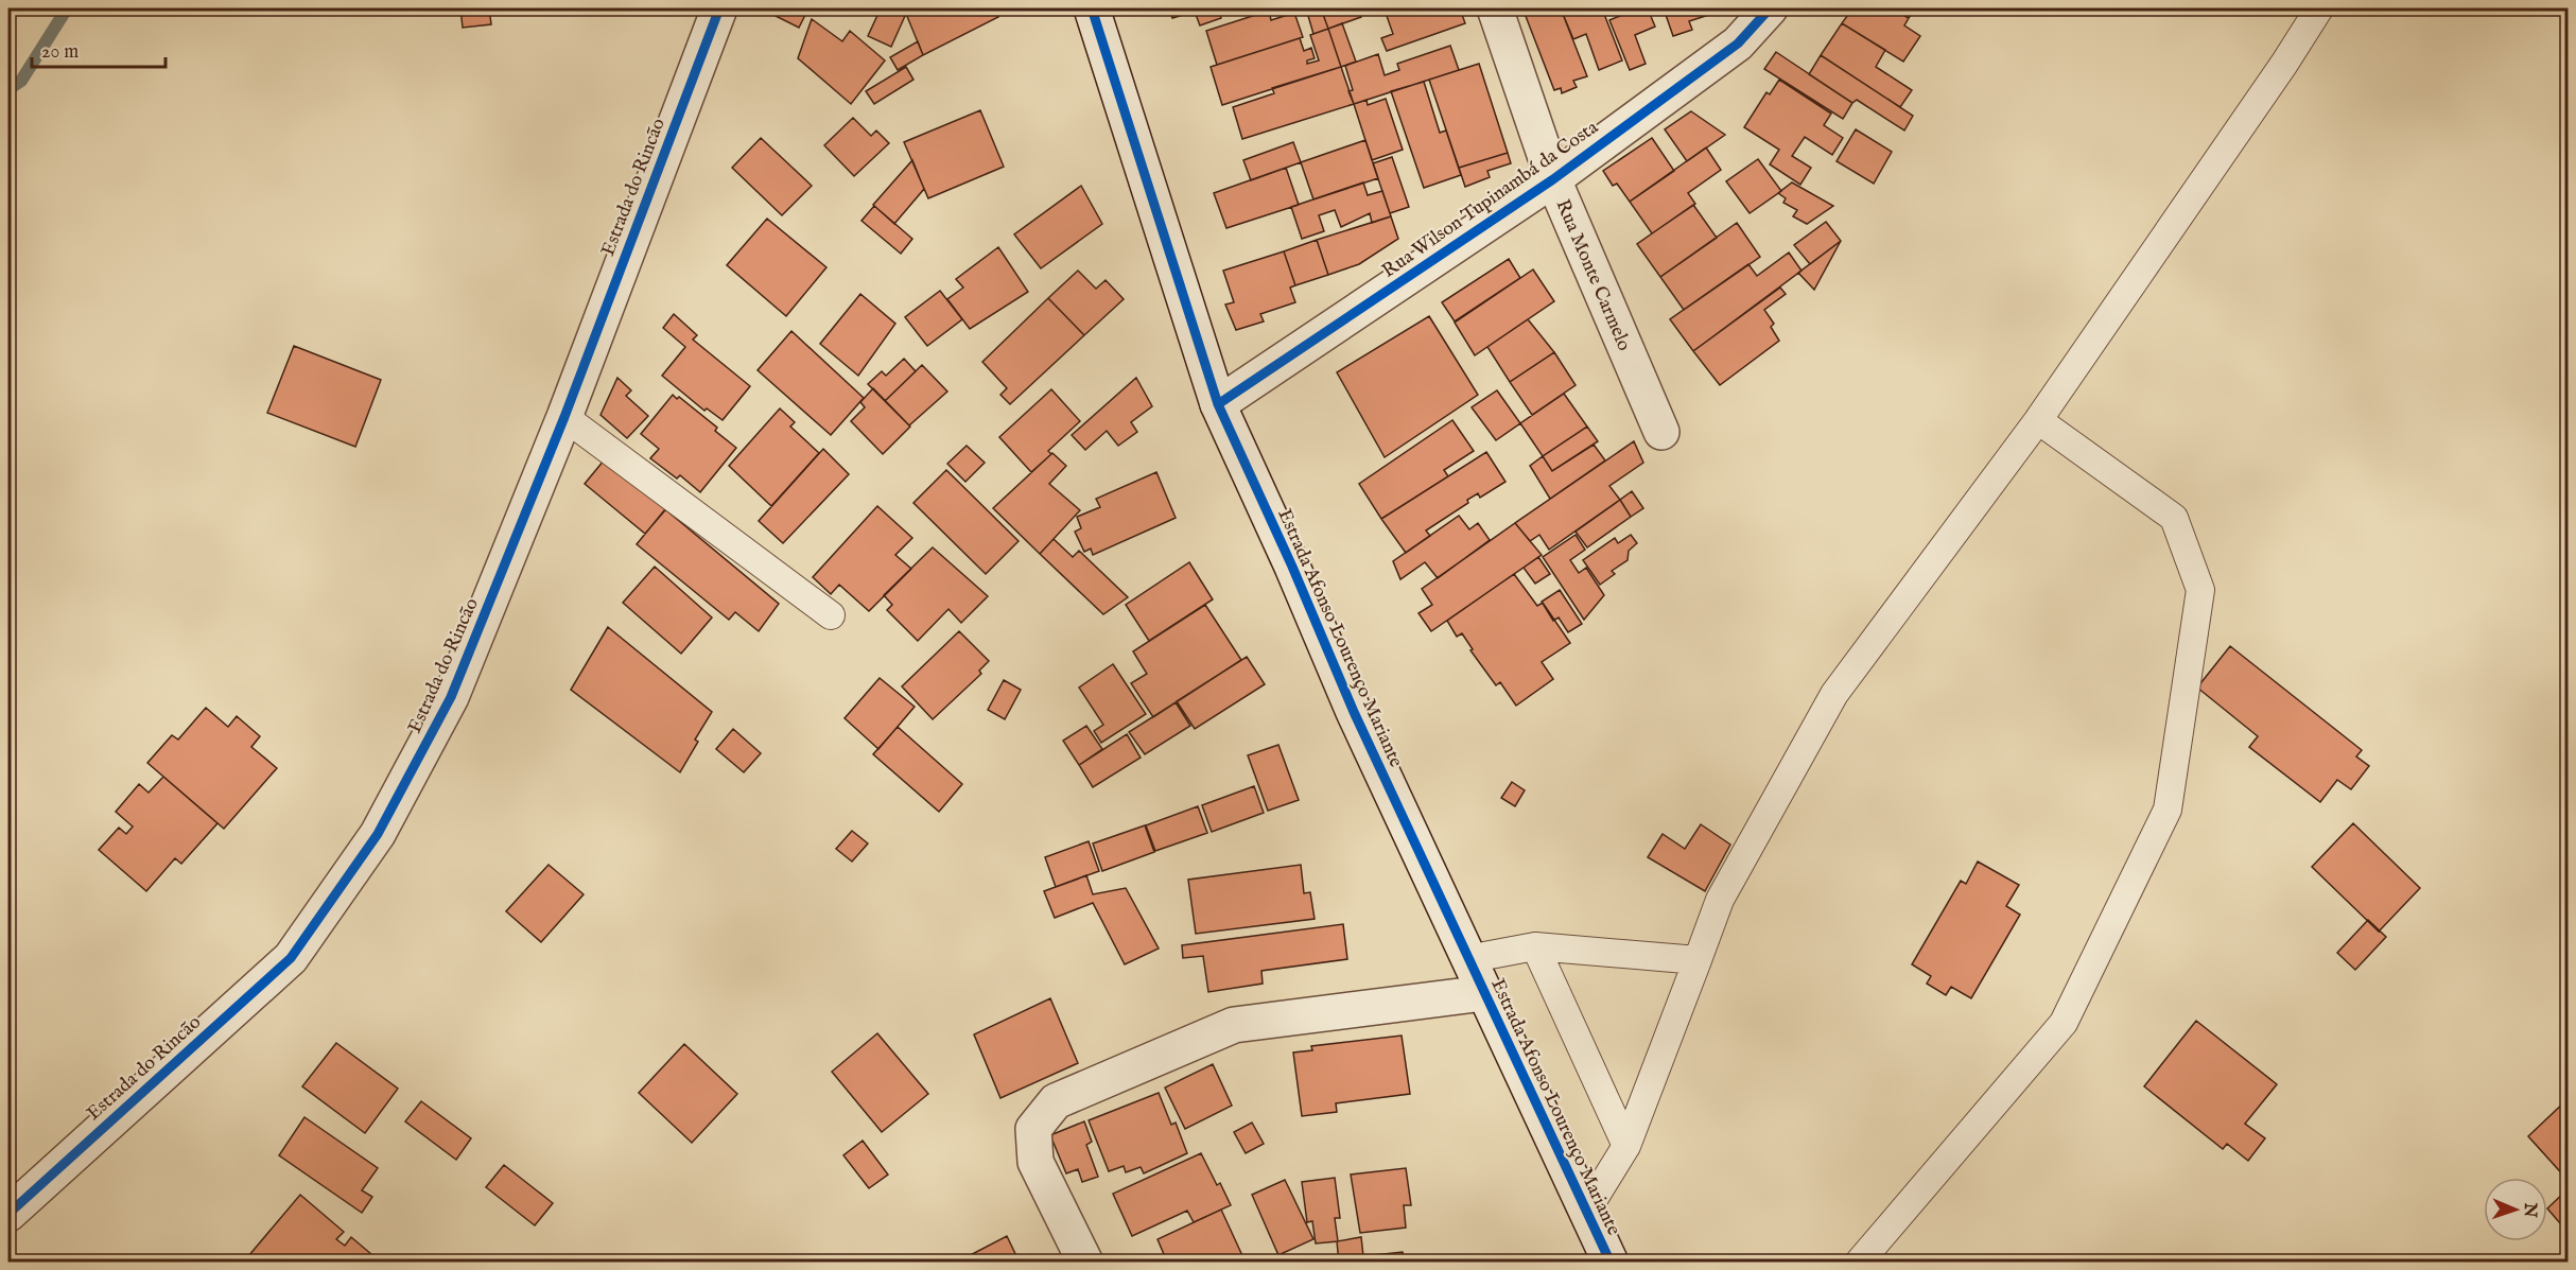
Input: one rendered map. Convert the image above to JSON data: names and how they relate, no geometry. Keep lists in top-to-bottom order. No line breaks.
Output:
{"streets":{"street":["Estrada do Rincão","Rua Wilson Tupinambá da Costa","Rua Monte Carmelo","Estrada Afonso Lourenço Mariante"]},"crossings":[["Rua Wilson Tupinambá da Costa","Rua Monte Carmelo"],["Rua Wilson Tupinambá da Costa","Estrada Afonso Lourenço Mariante"]],"scale_bar":"20 m","north":"right"}
